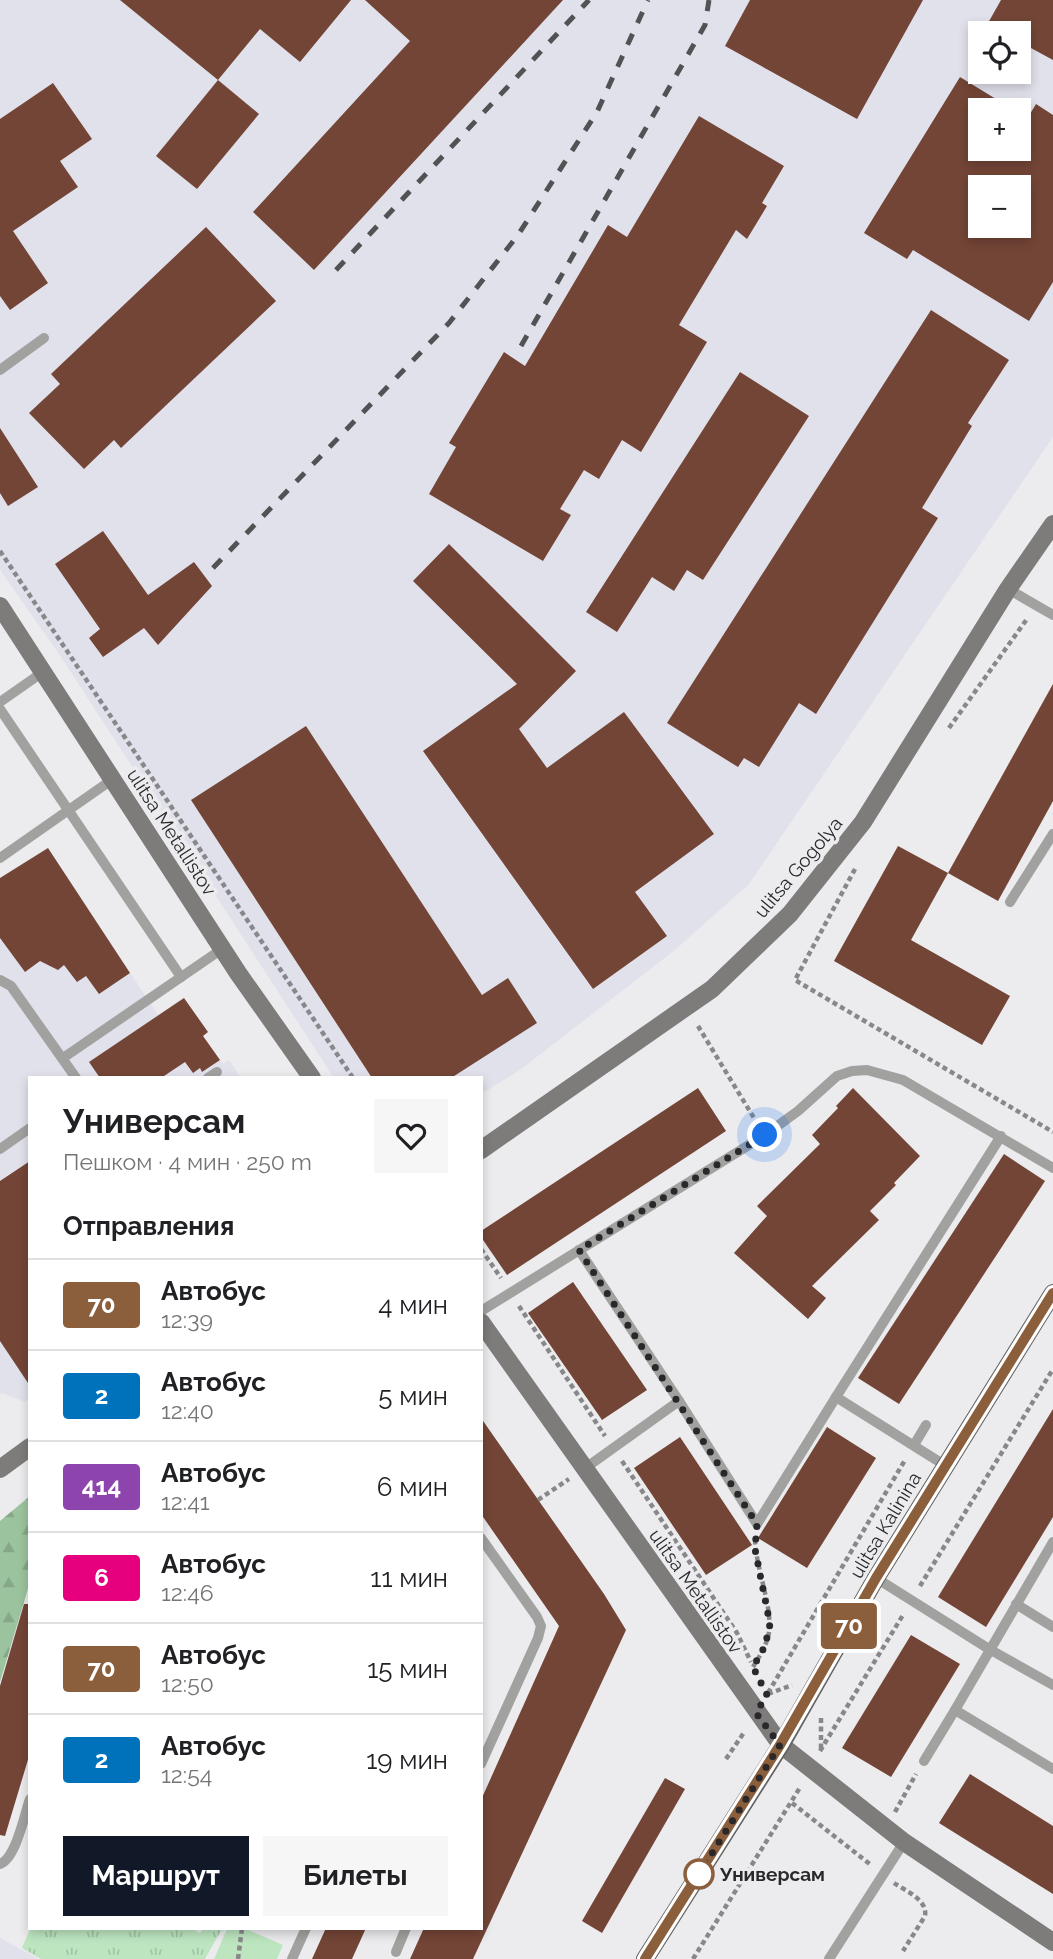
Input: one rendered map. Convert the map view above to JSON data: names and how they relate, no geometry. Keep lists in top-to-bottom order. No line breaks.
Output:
{"streets":{"main road":["ulitsa Kalinina"],"street":["ulitsa Metallistov","ulitsa Gogolya"]},"crossings":[["ulitsa Metallistov","ulitsa Kalinina"]],"places":["Универсам"],"lines":["bus line 70"],"page":{"on_map":"70","map_buttons":["+","−"],"heading":[["Универсам","Пешком · 4 мин · 250 m"],"Отправления"],"list":[{"mark":"70","name":"Автобус","note":"12:39","value":"4 мин"},{"mark":"2","name":"Автобус","note":"12:40","value":"5 мин"},{"mark":"414","name":"Автобус","note":"12:41","value":"6 мин"},{"mark":"6","name":"Автобус","note":"12:46","value":"11 мин"},{"mark":"70","name":"Автобус","note":"12:50","value":"15 мин"},{"mark":"2","name":"Автобус","note":"12:54","value":"19 мин"}],"buttons":["Маршрут","Билеты"]}}
